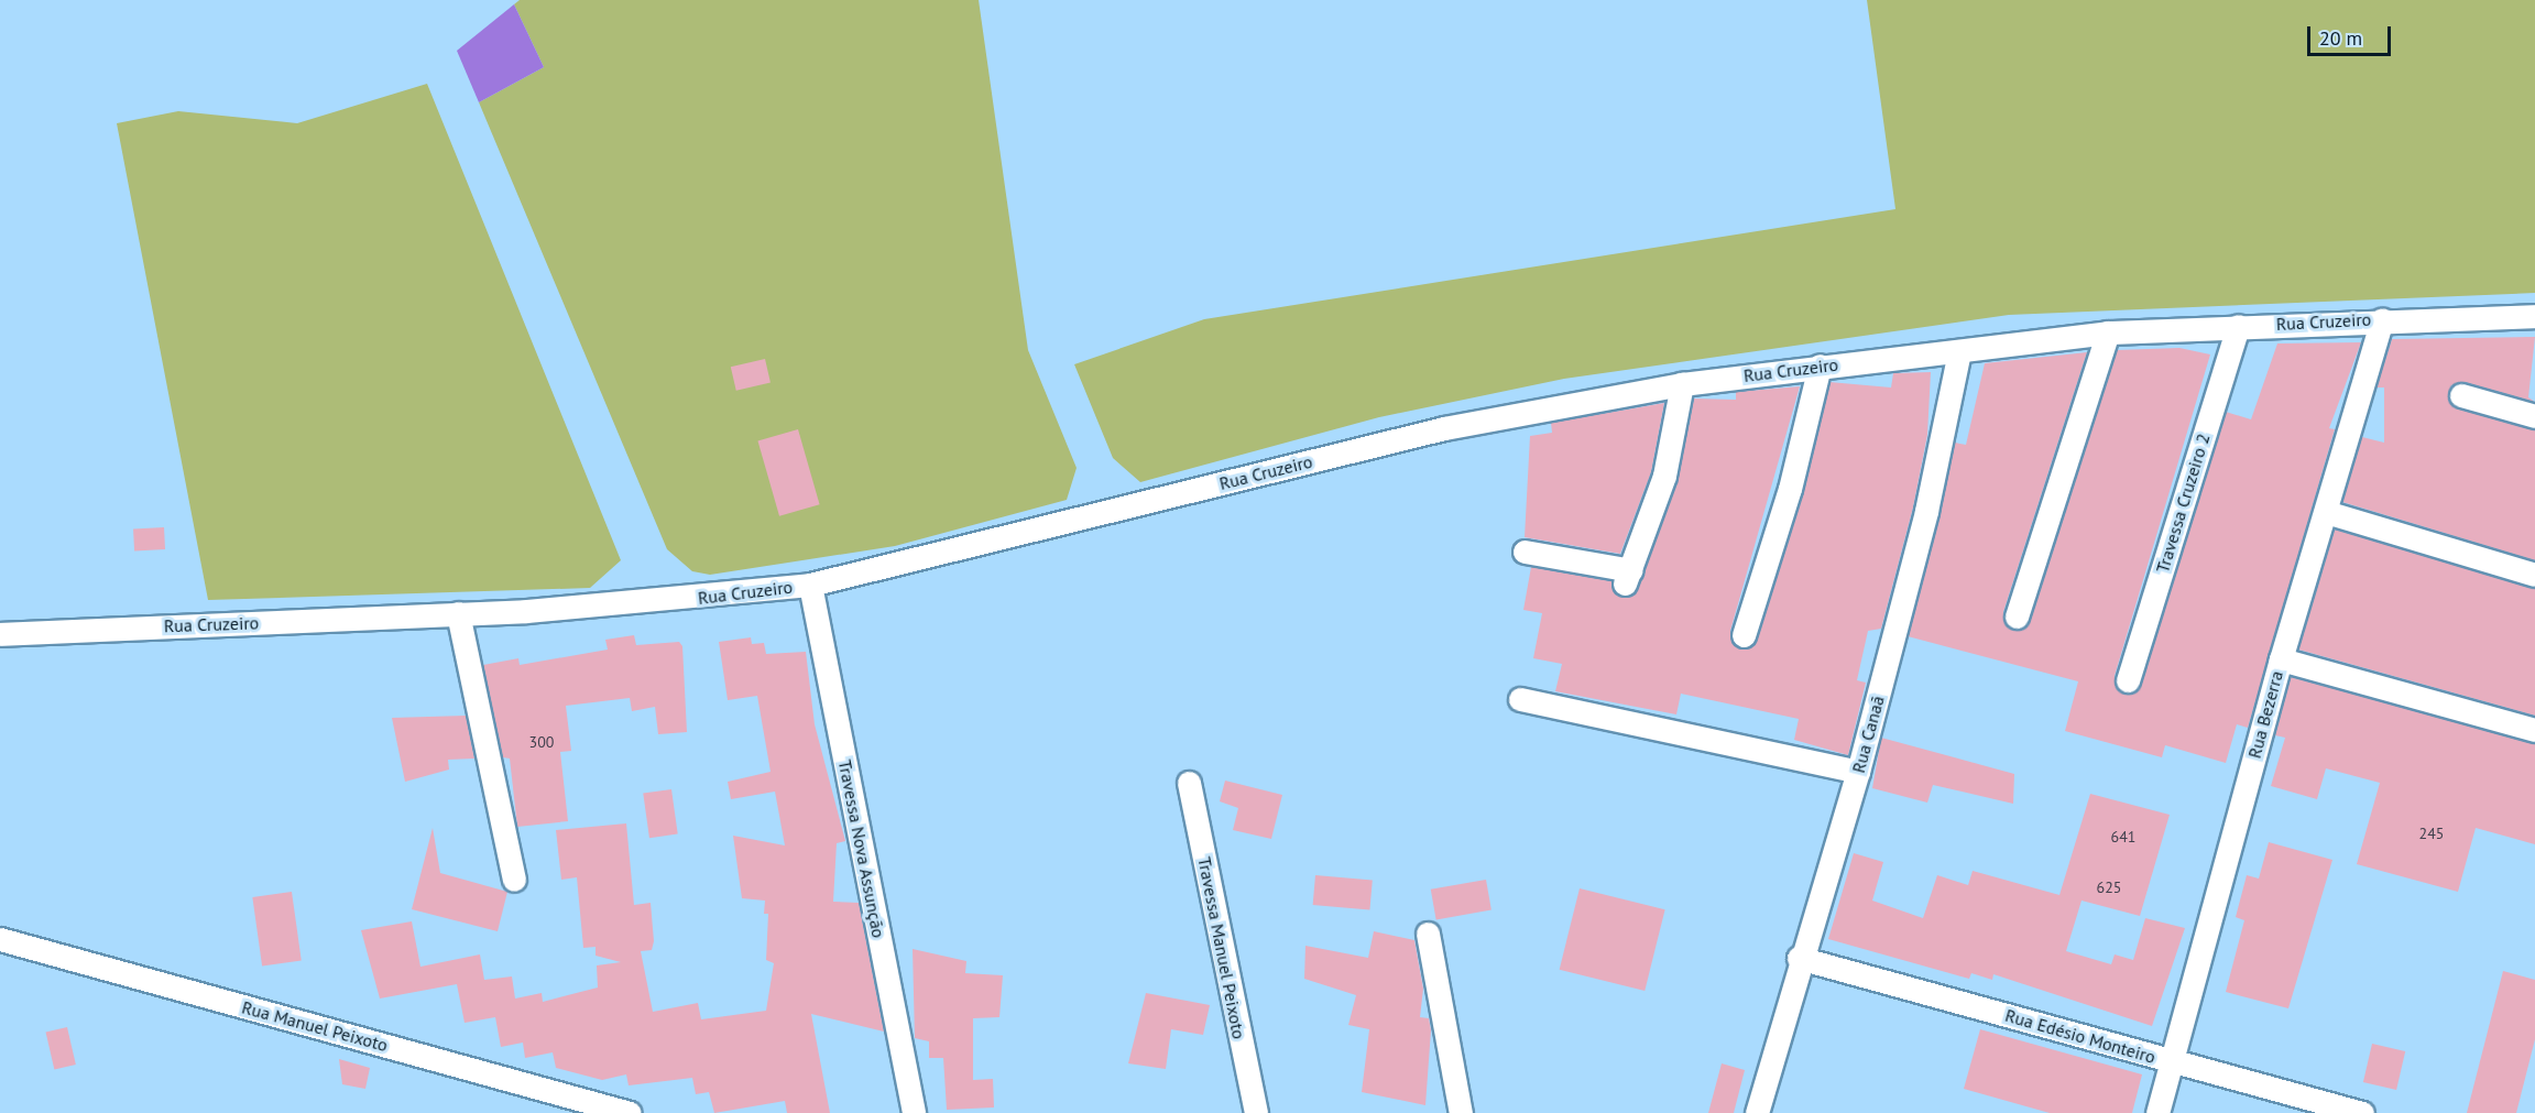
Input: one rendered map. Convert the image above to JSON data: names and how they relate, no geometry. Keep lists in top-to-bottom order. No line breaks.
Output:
{"streets":{"street":["Rua Cruzeiro","Travessa Cruzeiro 2","Rua Bezerra","Rua Canaã","Travessa Nova Assunção","Travessa Manuel Peixoto","Rua Manuel Peixoto","Rua Edésio Monteiro"]},"crossings":[["Rua Cruzeiro","Travessa Cruzeiro 2"],["Rua Cruzeiro","Rua Bezerra"],["Rua Cruzeiro","Rua Canaã"],["Rua Cruzeiro","Travessa Nova Assunção"],["Rua Bezerra","Rua Edésio Monteiro"],["Rua Canaã","Rua Edésio Monteiro"]],"house_numbers":["300","245","641","625"],"scale_bar":"20 m"}
